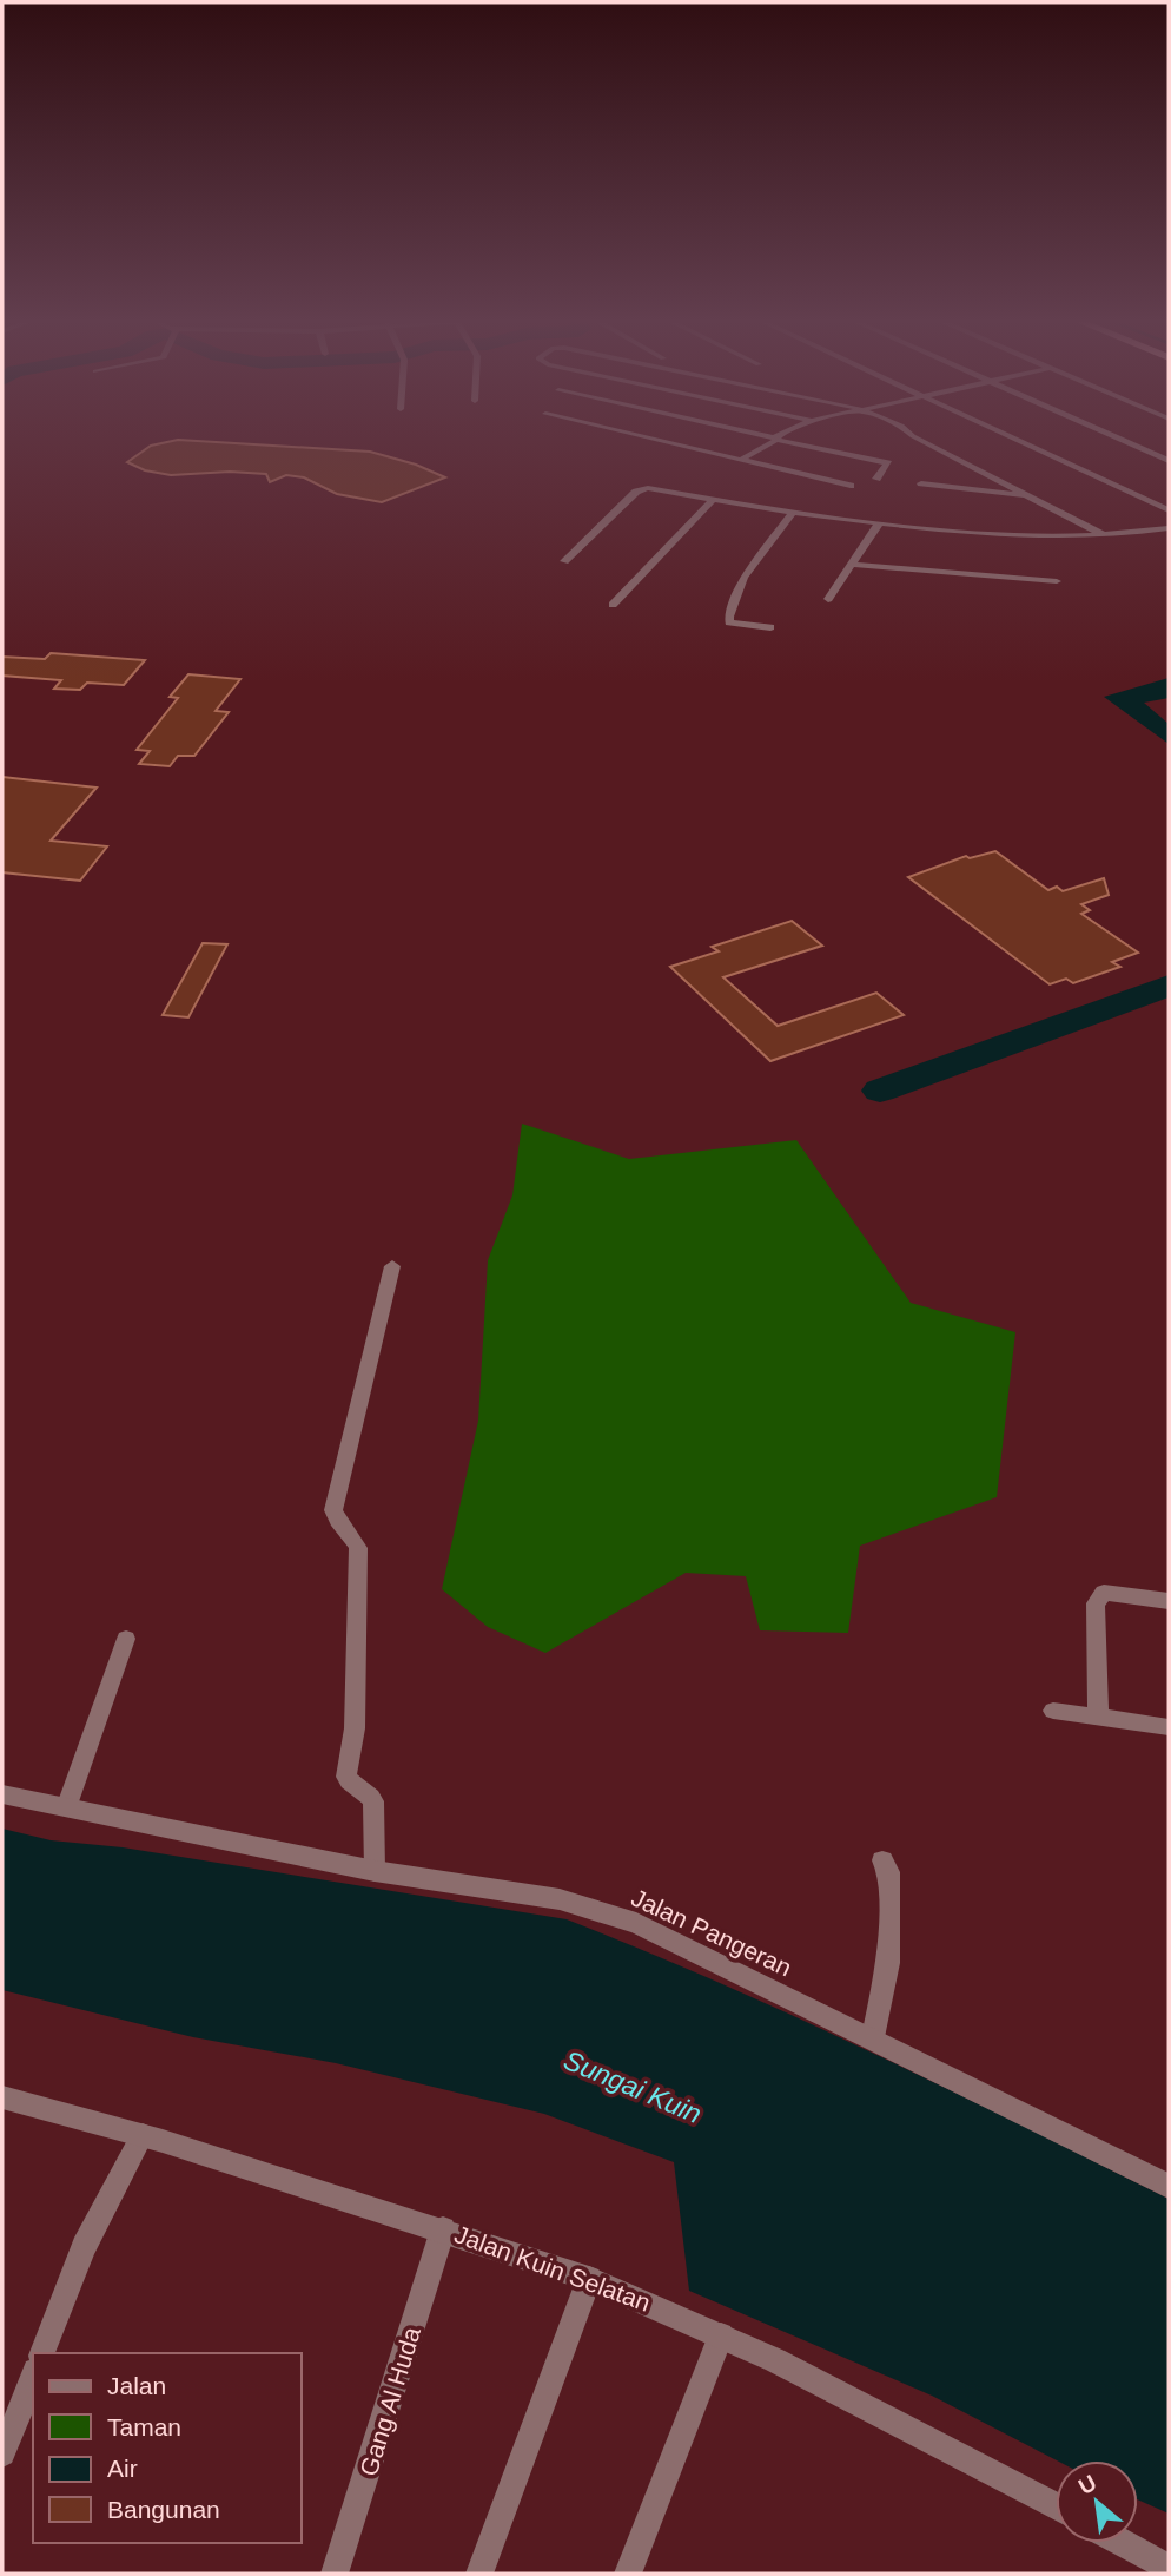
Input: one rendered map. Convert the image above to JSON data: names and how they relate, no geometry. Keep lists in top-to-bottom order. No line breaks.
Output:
{"streets":{"street":["Jalan Pangeran","Jalan Kuin Selatan","Gang Al Huda"]},"crossings":[["Jalan Kuin Selatan","Gang Al Huda"]],"water":["Sungai Kuin"],"legend":["Jalan","Taman","Air","Bangunan"],"north":"top left"}
